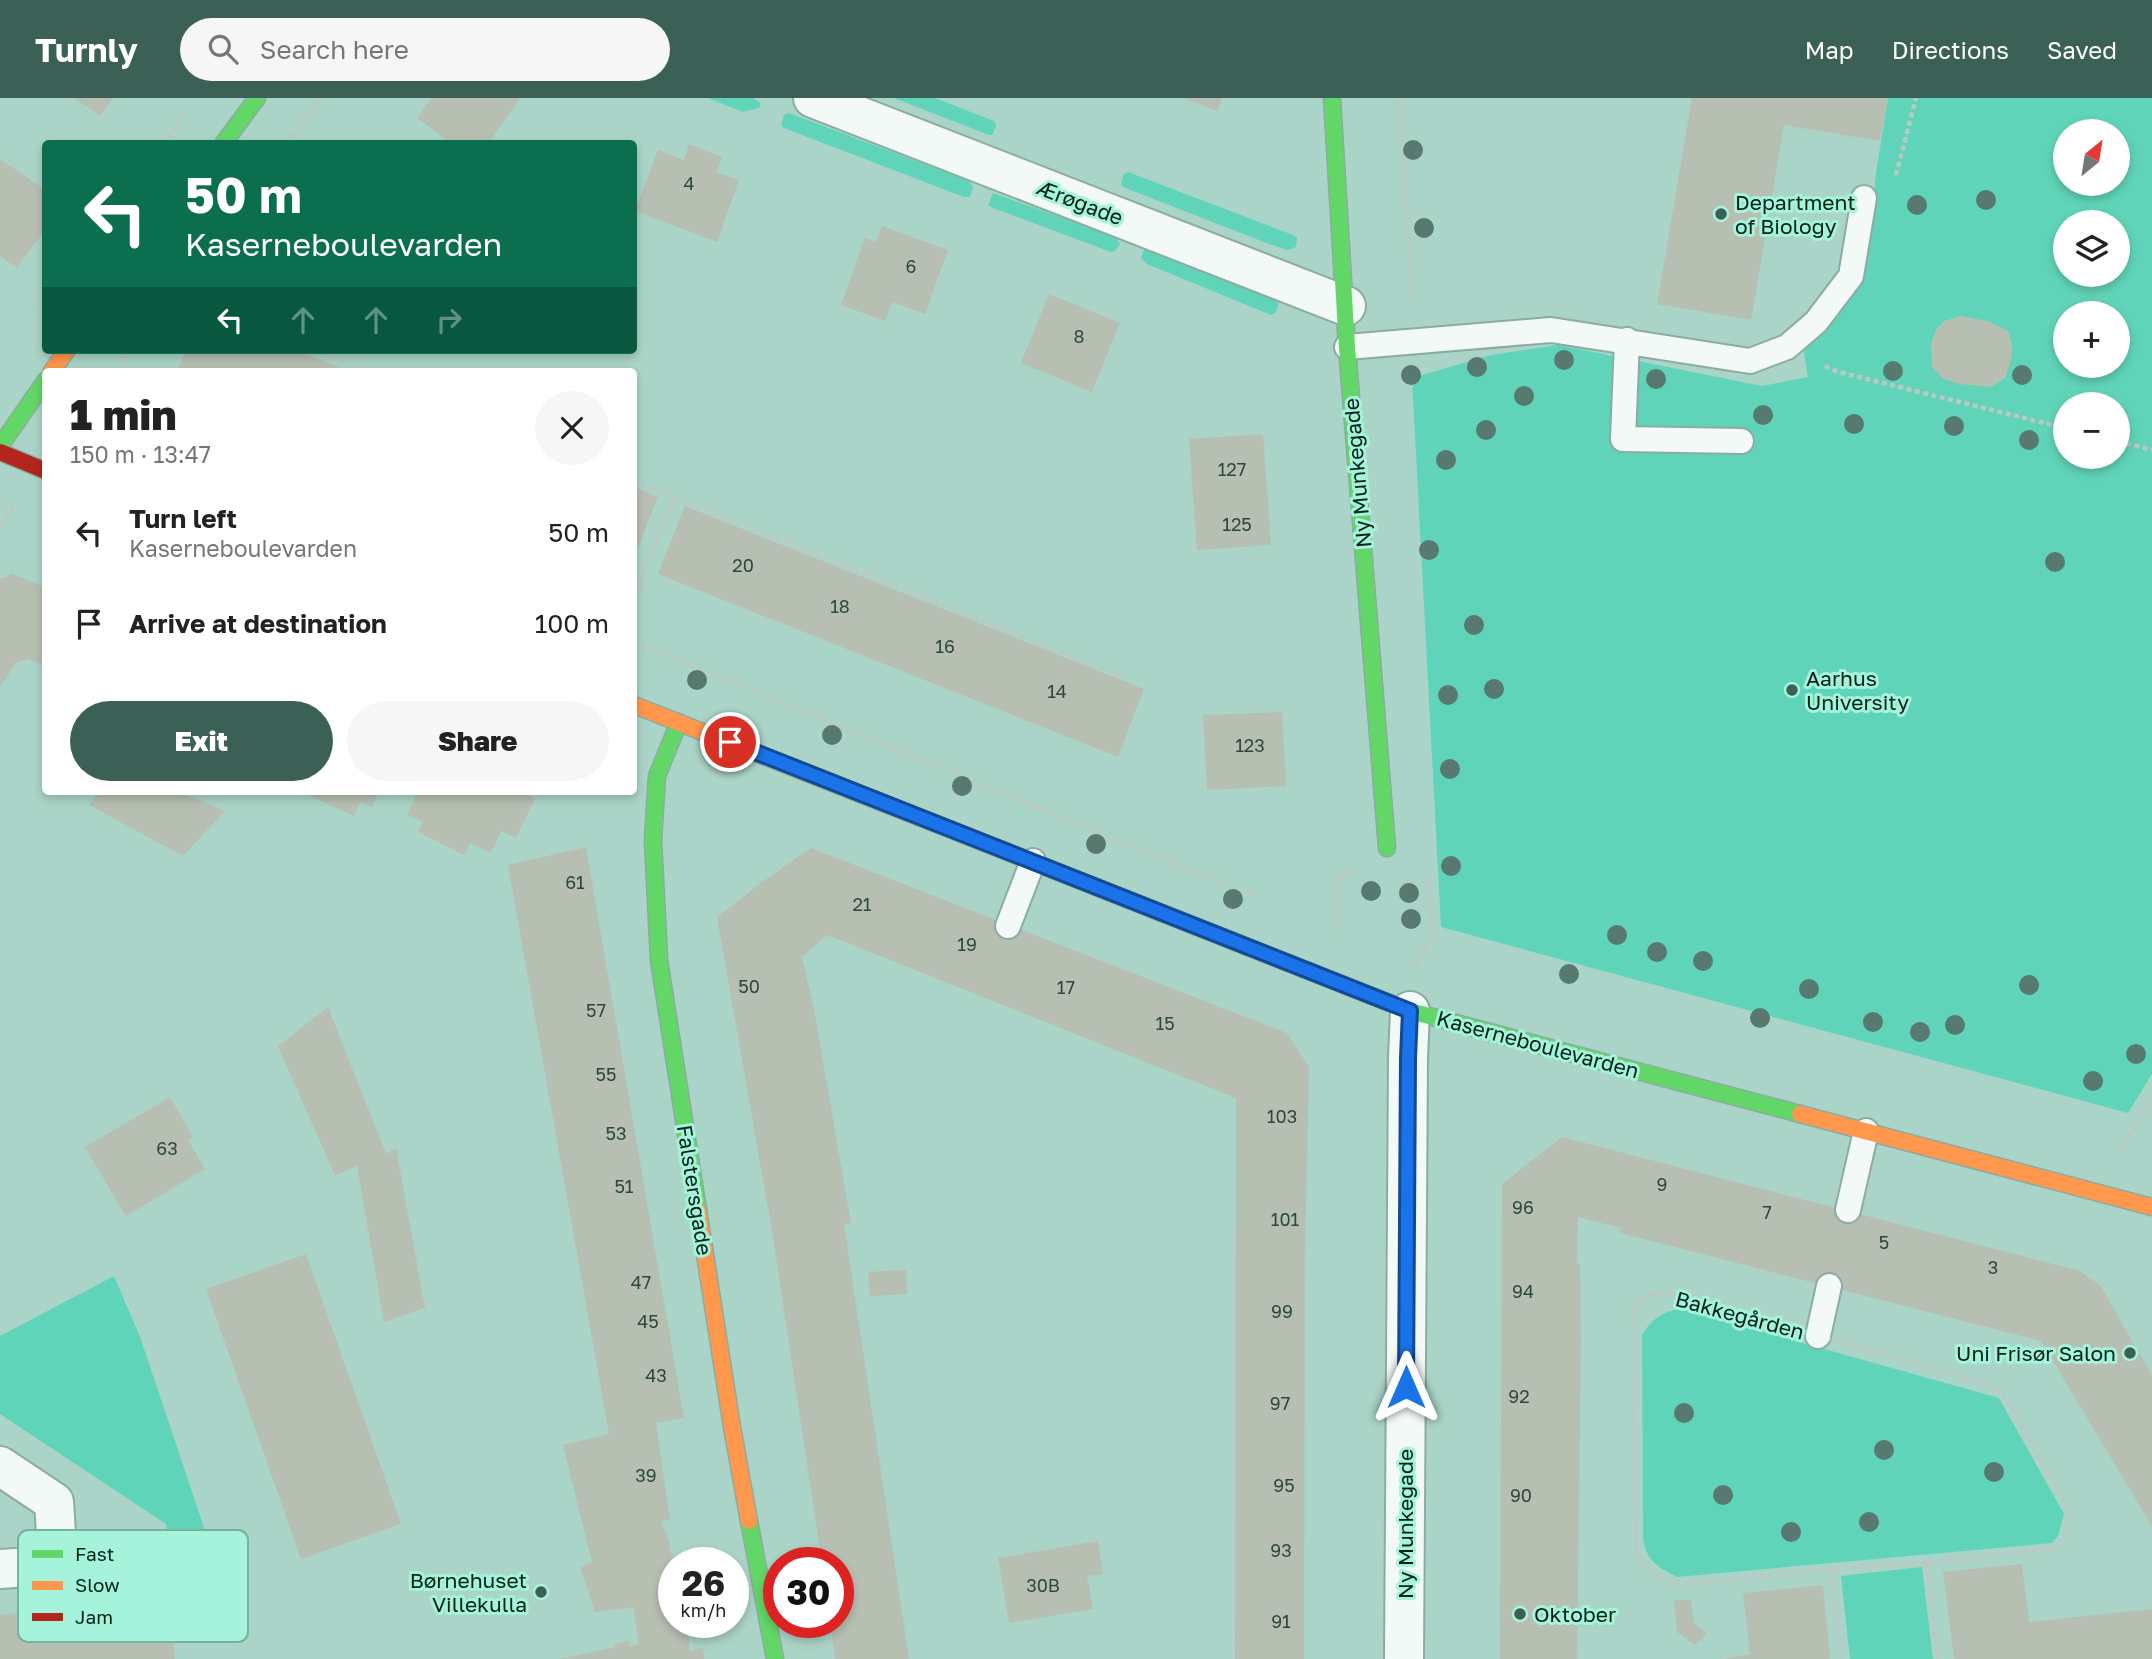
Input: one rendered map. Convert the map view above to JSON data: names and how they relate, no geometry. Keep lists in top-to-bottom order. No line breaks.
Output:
{"streets":{"street":["Ærøgade","Ny Munkegade","Kaserneboulevarden","Falstersgade"],"path":["Bakkegården"]},"crossings":[["Ærøgade","Ny Munkegade"],["Ny Munkegade","Kaserneboulevarden"],["Kaserneboulevarden","Falstersgade"]],"places":["Department of Biology","Aarhus University","Uni Frisør Salon","Børnehuset Villekulla","Oktober"],"house_numbers":["4","6","8","127","125","20","18","16","14","123","61","21","19","50","17","57","15","55","103","53","63","9","51","96","7","101","5","3","47","94","99","45","43","92","97","39","95","90","93","30B","91"],"legend":["Fast","Slow","Jam"],"north":"top right","page":{"header":"Turnly","search":"Search here","nav":["Map","Directions","Saved"],"map_buttons":["+","−"],"turn":["50 m","Kaserneboulevarden"],"heading":["1 min","150 m · 13:47"],"list":[{"name":"Turn left","note":"Kaserneboulevarden","value":"50 m"},{"name":"Arrive at destination","value":"100 m"}],"buttons":["Exit","Share"],"speed":"26 km/h","limit":"30"}}
